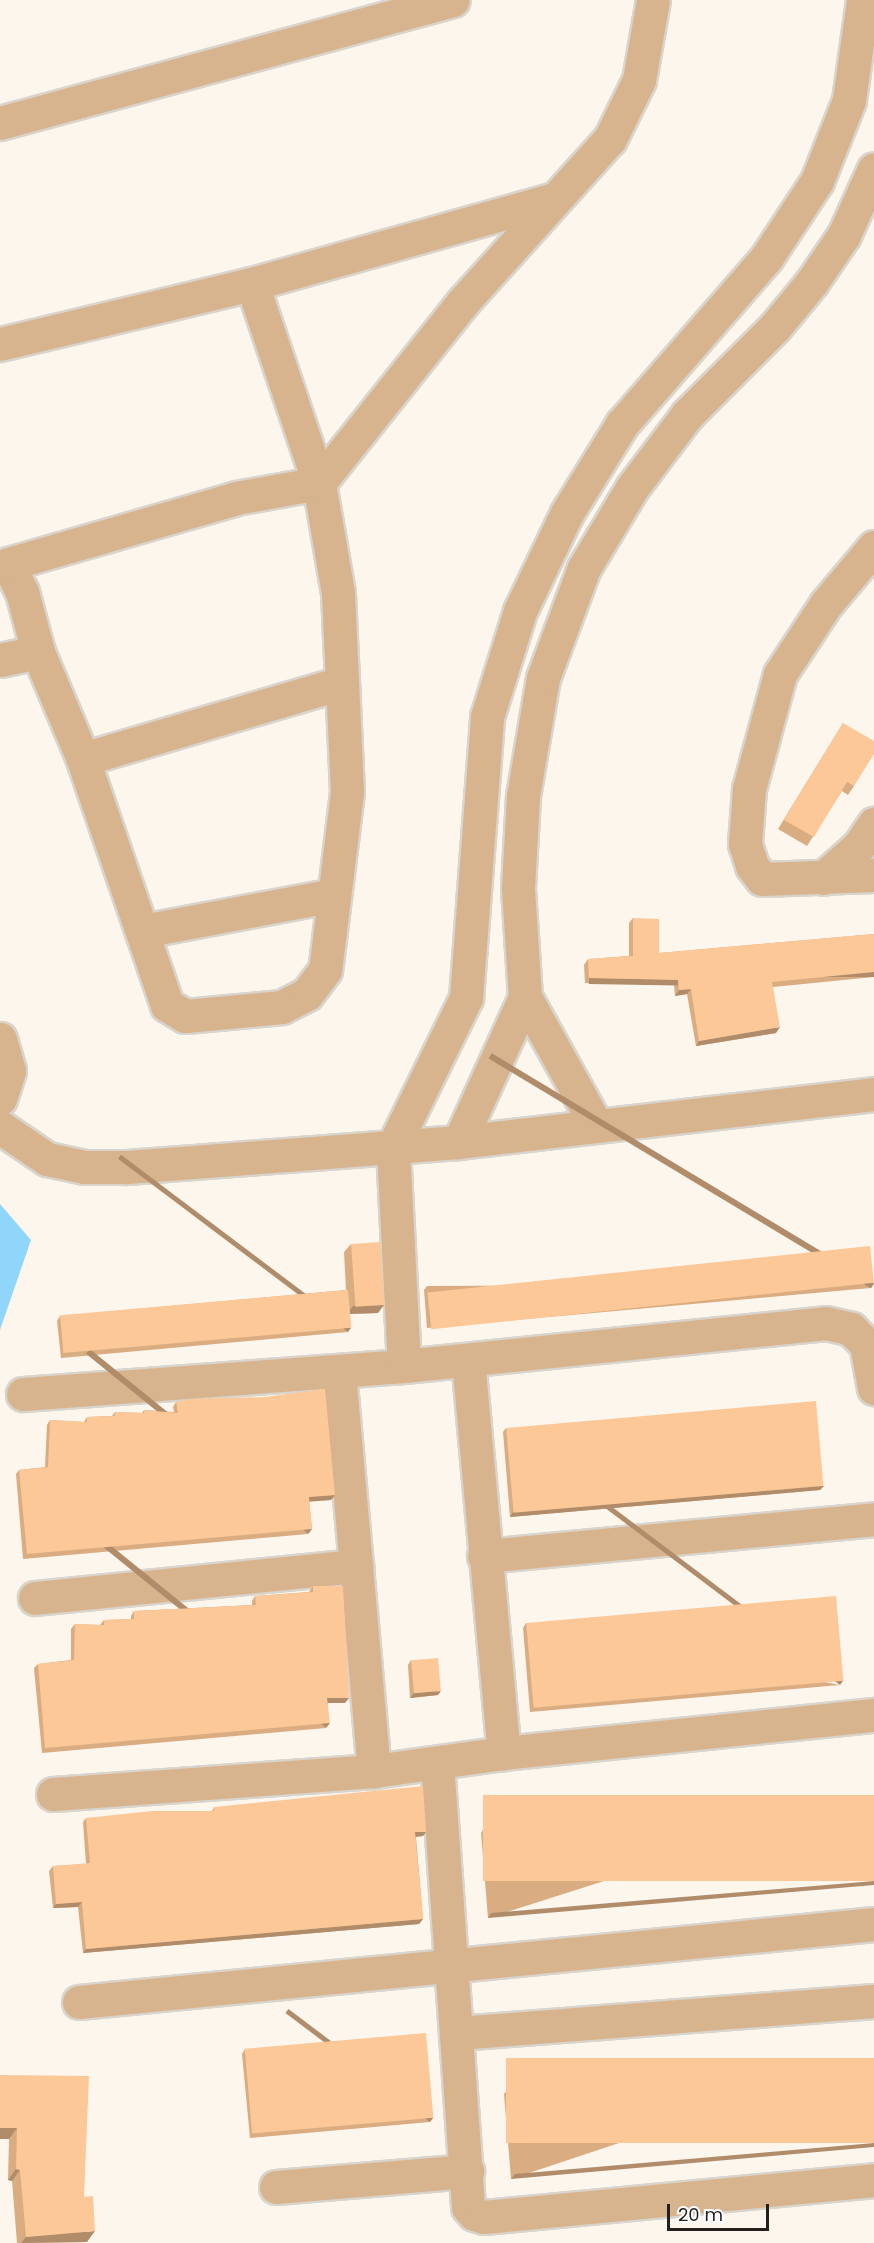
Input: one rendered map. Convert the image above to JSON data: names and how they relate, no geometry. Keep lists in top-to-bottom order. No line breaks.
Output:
{"scale_bar":"20 m"}
